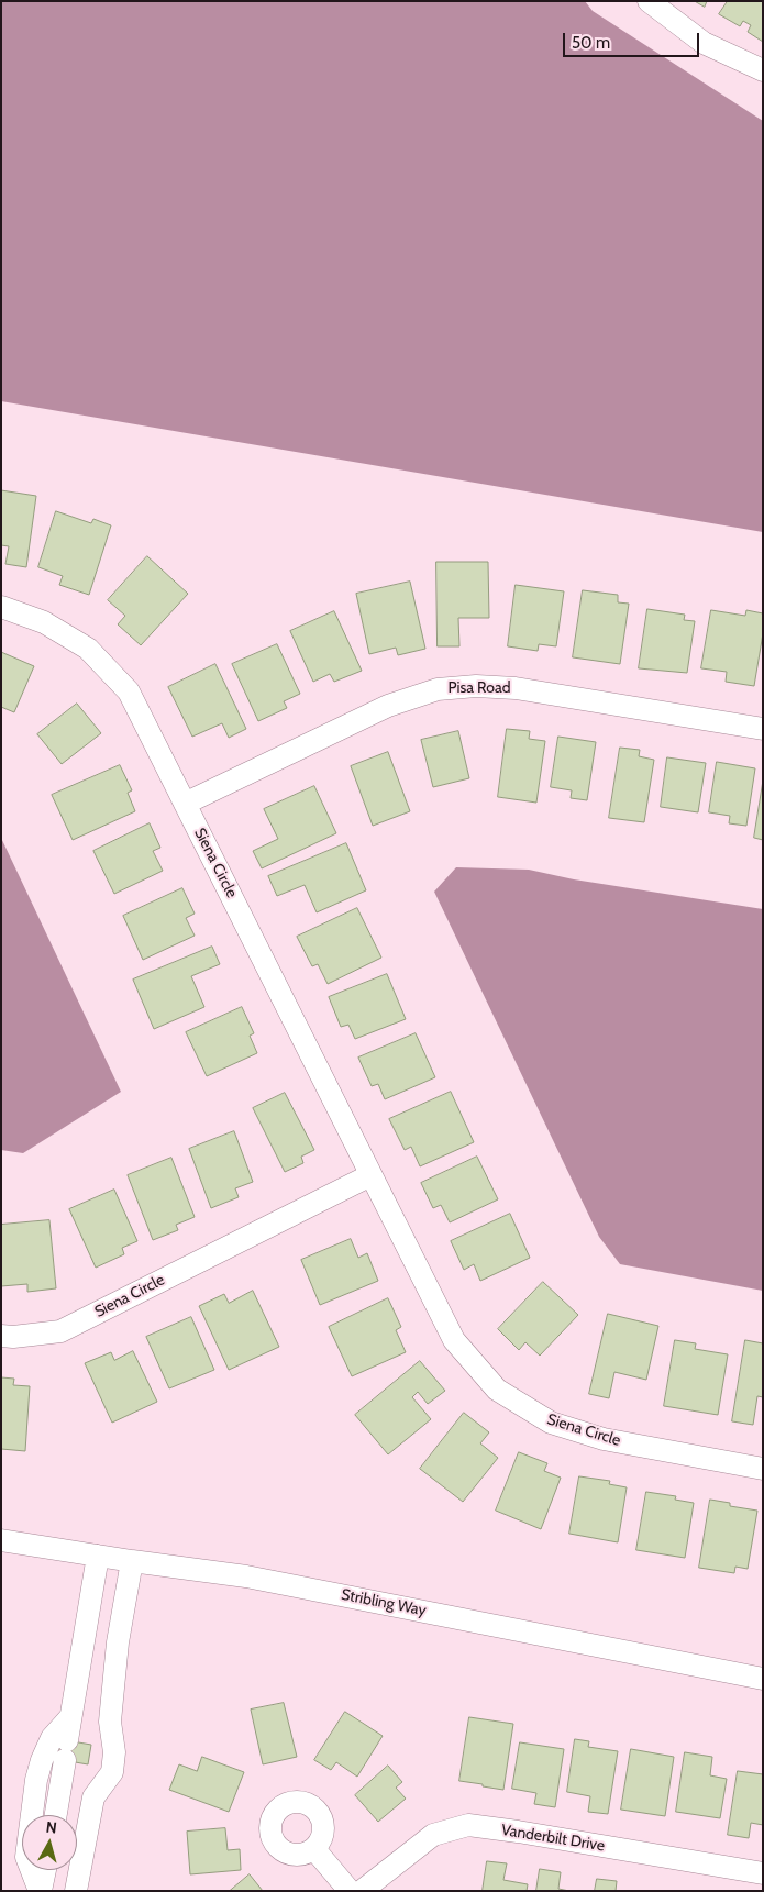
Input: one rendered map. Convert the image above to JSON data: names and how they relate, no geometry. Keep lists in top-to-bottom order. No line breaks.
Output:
{"streets":{"street":["Pisa Road","Siena Circle","Stribling Way","Vanderbilt Drive"]},"crossings":[["Pisa Road","Siena Circle"]],"scale_bar":"50 m","north":"top"}
